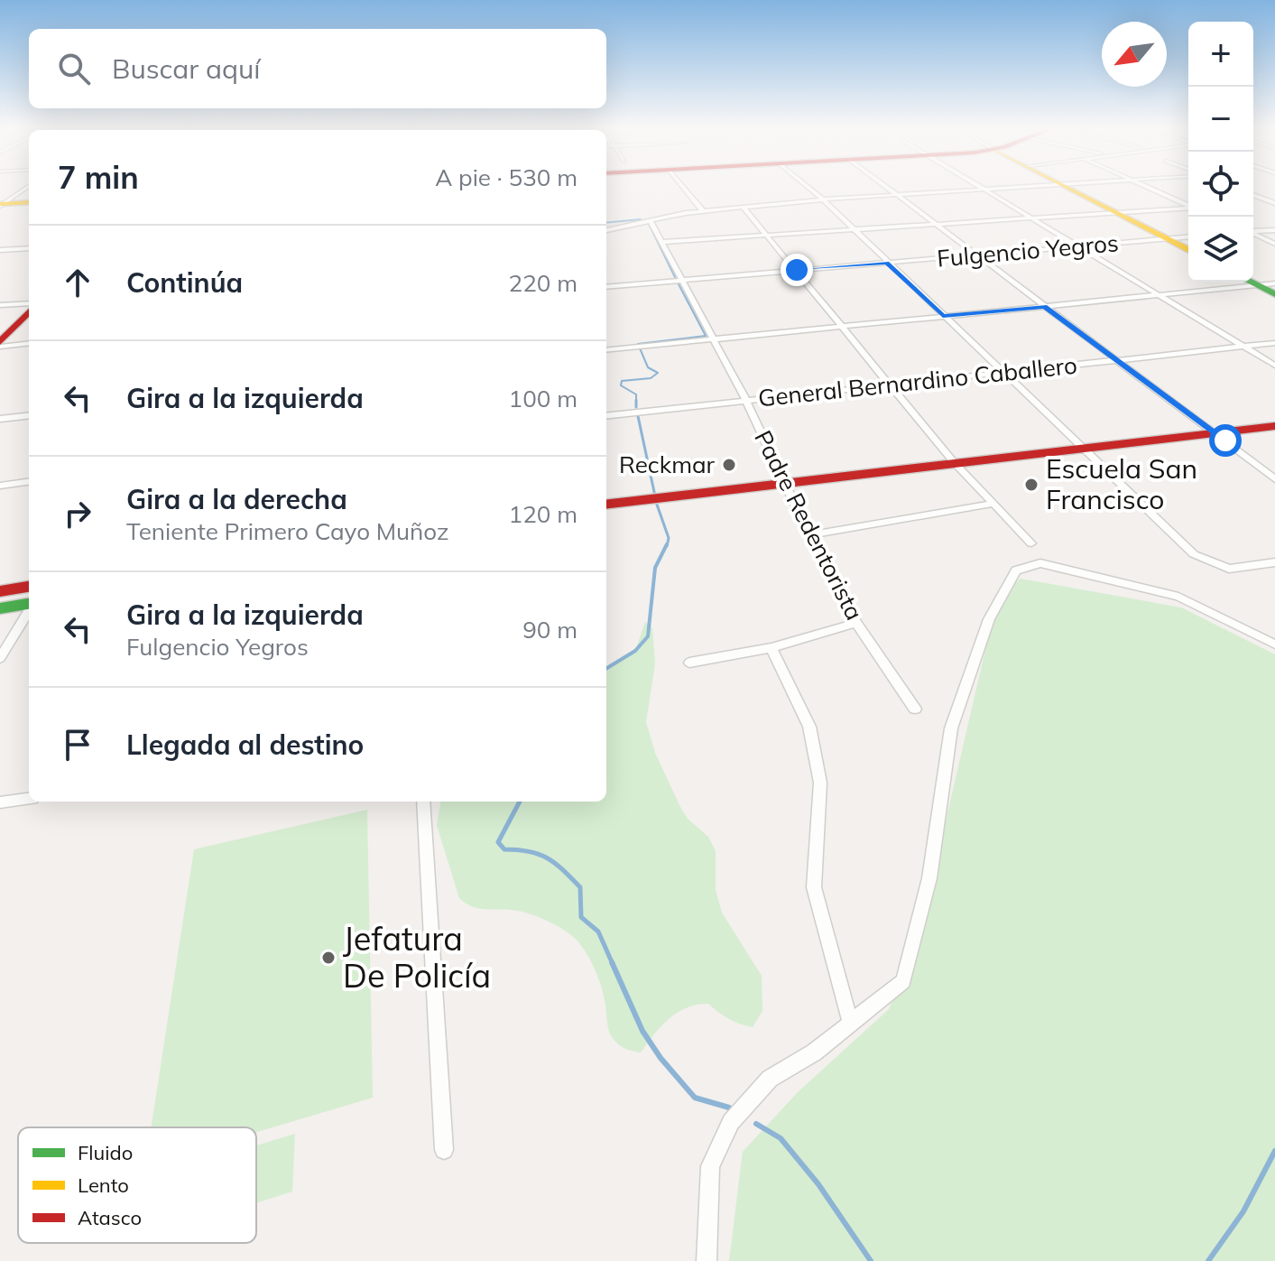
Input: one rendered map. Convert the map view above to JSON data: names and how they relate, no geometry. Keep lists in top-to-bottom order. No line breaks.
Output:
{"streets":{"street":["Fulgencio Yegros","General Bernardino Caballero","Padre Redentorista"]},"crossings":[["Fulgencio Yegros","Padre Redentorista"],["General Bernardino Caballero","Padre Redentorista"]],"places":["Reckmar","Escuela San Francisco","Jefatura De Policía"],"legend":["Fluido","Lento","Atasco"],"north":"bottom left","page":{"map_buttons":["+","−"],"search":"Buscar aquí","heading":["7 min","A pie · 530 m"],"list":[["Continúa","220 m"],["Gira a la izquierda","100 m"],["Gira a la derecha","Teniente Primero Cayo Muñoz","120 m"],["Gira a la izquierda","Fulgencio Yegros","90 m"],"Llegada al destino"]}}
